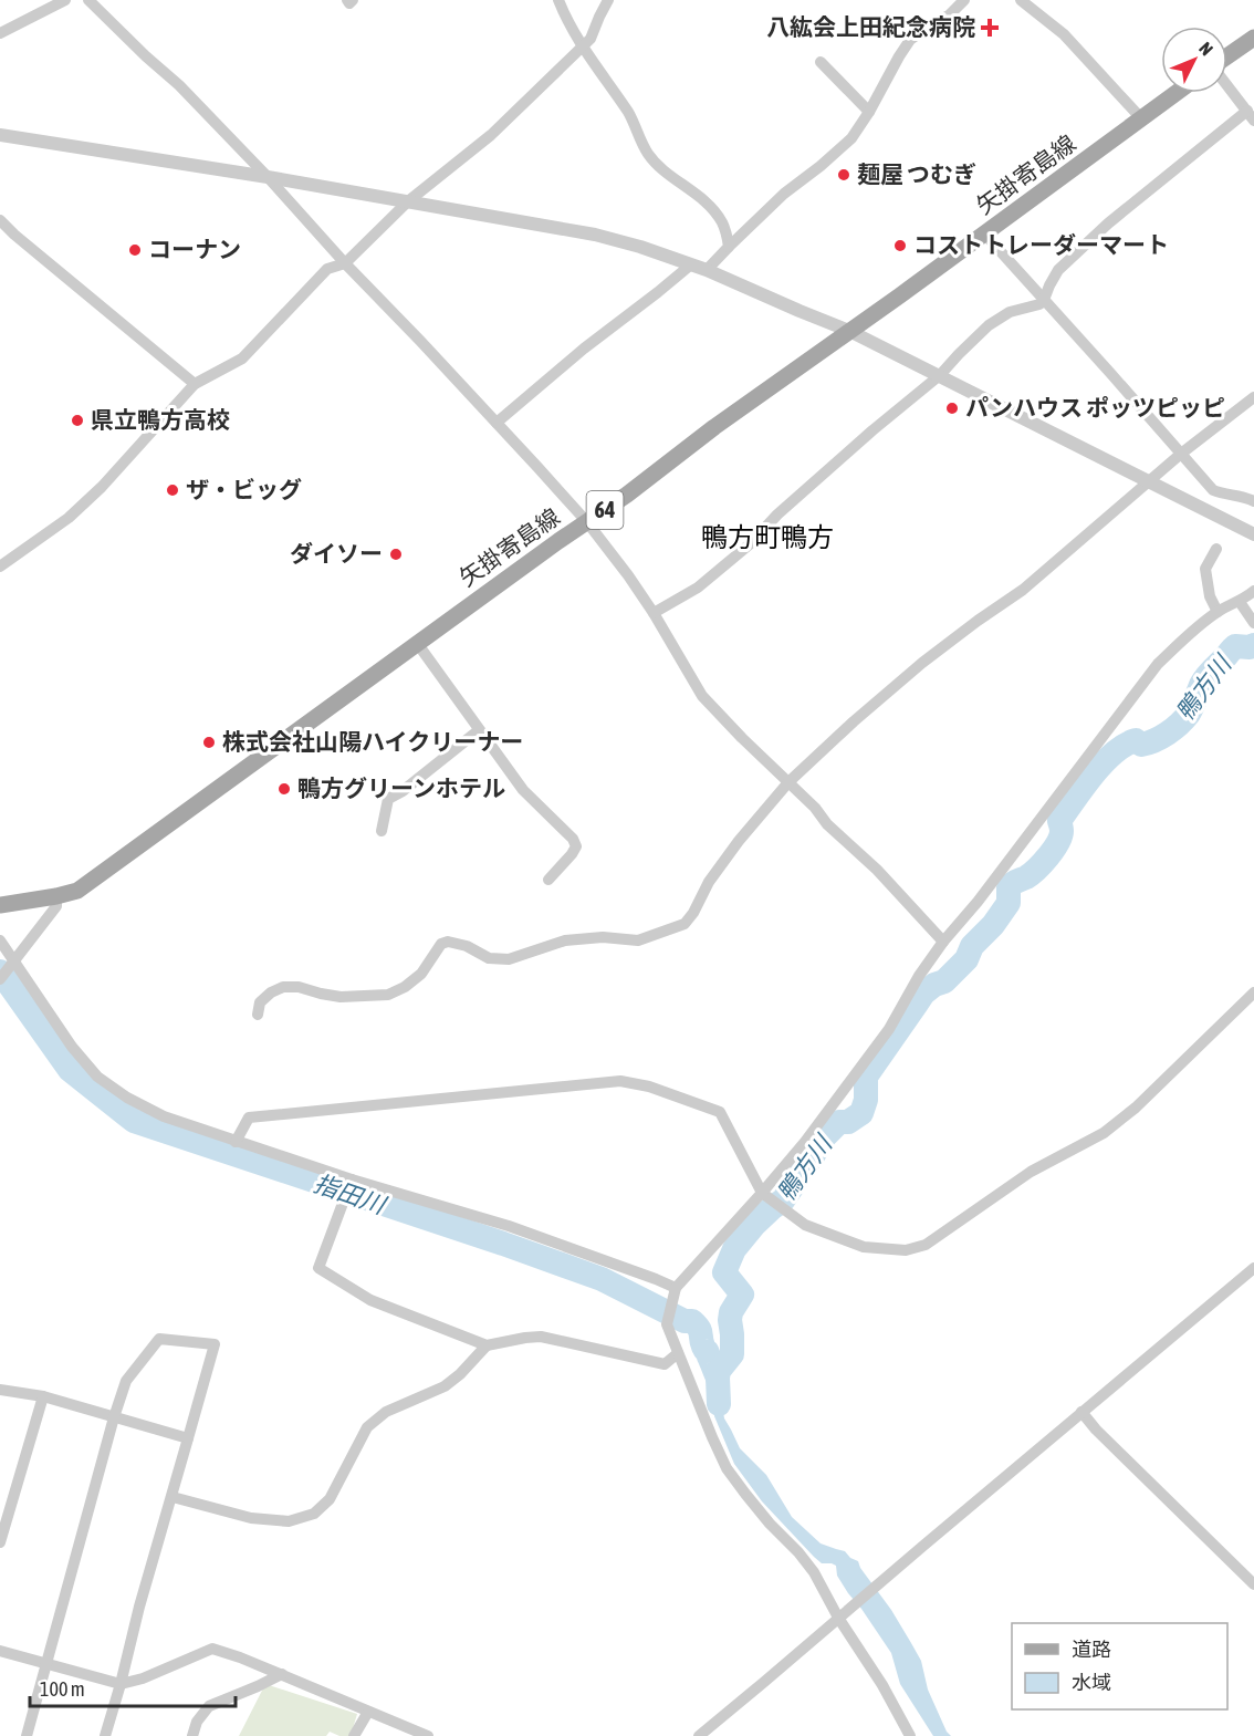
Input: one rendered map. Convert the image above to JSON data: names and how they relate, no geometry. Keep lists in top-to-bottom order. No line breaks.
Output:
{"streets":{"main road":["矢掛寄島線","64"]},"districts":["鴨方町鴨方"],"water":["鴨方川","指田川"],"places":{"health":["八紘会上田紀念病院"],"other":["麺屋 つむぎ","コストトレーダーマート","コーナン","パンハウス ポッツピッピ","県立鴨方高校","ザ・ビッグ","ダイソー","株式会社山陽ハイクリーナー","鴨方グリーンホテル"]},"legend":["道路","水域"],"scale_bar":"100 m","north":"top right"}
